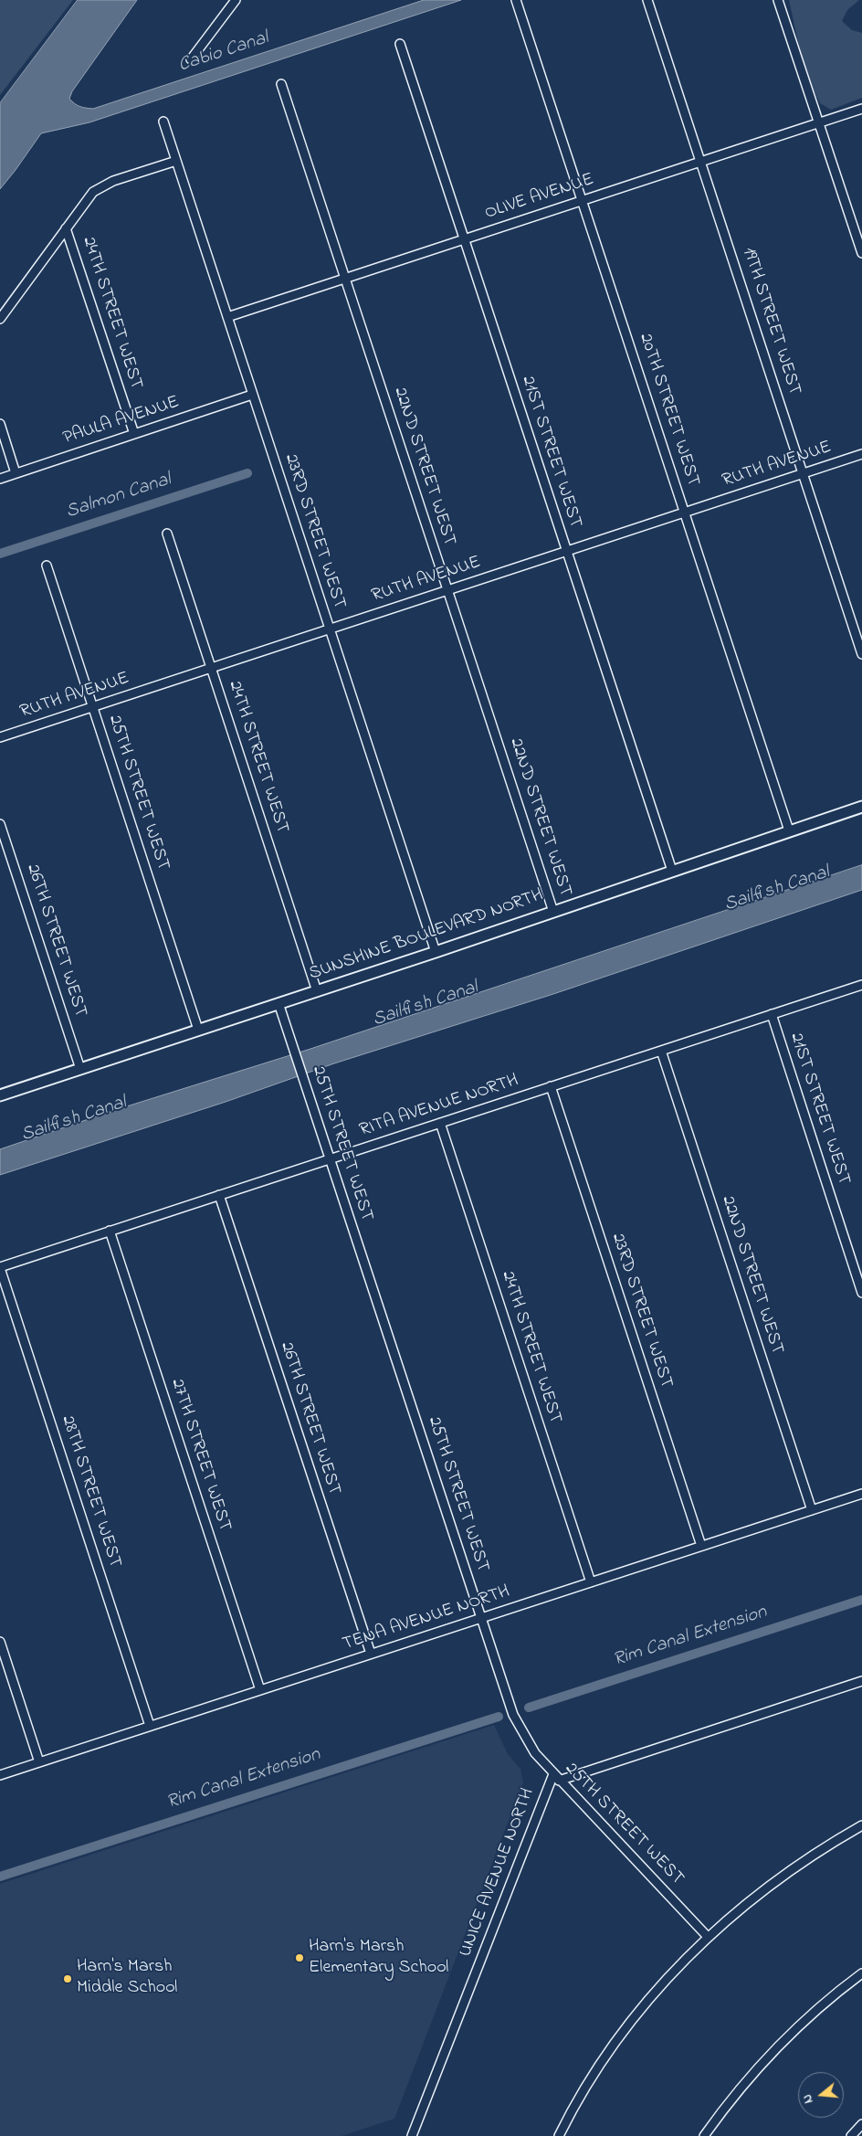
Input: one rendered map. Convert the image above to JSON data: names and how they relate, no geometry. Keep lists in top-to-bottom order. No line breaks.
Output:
{"streets":{"street":["OLIVE AVENUE","24TH STREET WEST","19TH STREET WEST","20TH STREET WEST","PAULA AVENUE","21ST STREET WEST","RUTH AVENUE","22ND STREET WEST","23RD STREET WEST","25TH STREET WEST","SUNSHINE BOULEVARD NORTH","26TH STREET WEST","RITA AVENUE NORTH","27TH STREET WEST","28TH STREET WEST","TENA AVENUE NORTH","UNICE AVENUE NORTH"]},"crossings":[["OLIVE AVENUE","19TH STREET WEST"],["OLIVE AVENUE","20TH STREET WEST"],["OLIVE AVENUE","21ST STREET WEST"],["OLIVE AVENUE","22ND STREET WEST"],["OLIVE AVENUE","23RD STREET WEST"],["24TH STREET WEST","PAULA AVENUE"],["24TH STREET WEST","RUTH AVENUE"],["24TH STREET WEST","SUNSHINE BOULEVARD NORTH"],["24TH STREET WEST","RITA AVENUE NORTH"],["24TH STREET WEST","TENA AVENUE NORTH"],["19TH STREET WEST","RUTH AVENUE"],["20TH STREET WEST","RUTH AVENUE"],["20TH STREET WEST","SUNSHINE BOULEVARD NORTH"],["PAULA AVENUE","23RD STREET WEST"],["21ST STREET WEST","RUTH AVENUE"],["21ST STREET WEST","SUNSHINE BOULEVARD NORTH"],["21ST STREET WEST","RITA AVENUE NORTH"],["RUTH AVENUE","22ND STREET WEST"],["RUTH AVENUE","23RD STREET WEST"],["RUTH AVENUE","25TH STREET WEST"],["22ND STREET WEST","SUNSHINE BOULEVARD NORTH"],["22ND STREET WEST","RITA AVENUE NORTH"],["22ND STREET WEST","TENA AVENUE NORTH"],["23RD STREET WEST","SUNSHINE BOULEVARD NORTH"],["23RD STREET WEST","RITA AVENUE NORTH"],["23RD STREET WEST","TENA AVENUE NORTH"],["25TH STREET WEST","SUNSHINE BOULEVARD NORTH"],["25TH STREET WEST","RITA AVENUE NORTH"],["25TH STREET WEST","TENA AVENUE NORTH"],["25TH STREET WEST","UNICE AVENUE NORTH"],["SUNSHINE BOULEVARD NORTH","26TH STREET WEST"],["26TH STREET WEST","RITA AVENUE NORTH"],["26TH STREET WEST","TENA AVENUE NORTH"],["RITA AVENUE NORTH","27TH STREET WEST"],["RITA AVENUE NORTH","28TH STREET WEST"],["27TH STREET WEST","TENA AVENUE NORTH"],["28TH STREET WEST","TENA AVENUE NORTH"]],"water":["Cabio Canal","Salmon Canal","Sailfish Canal","Rim Canal Extension"],"places":["Harn's Marsh Elementary School","Harn's Marsh Middle School"],"north":"left"}
